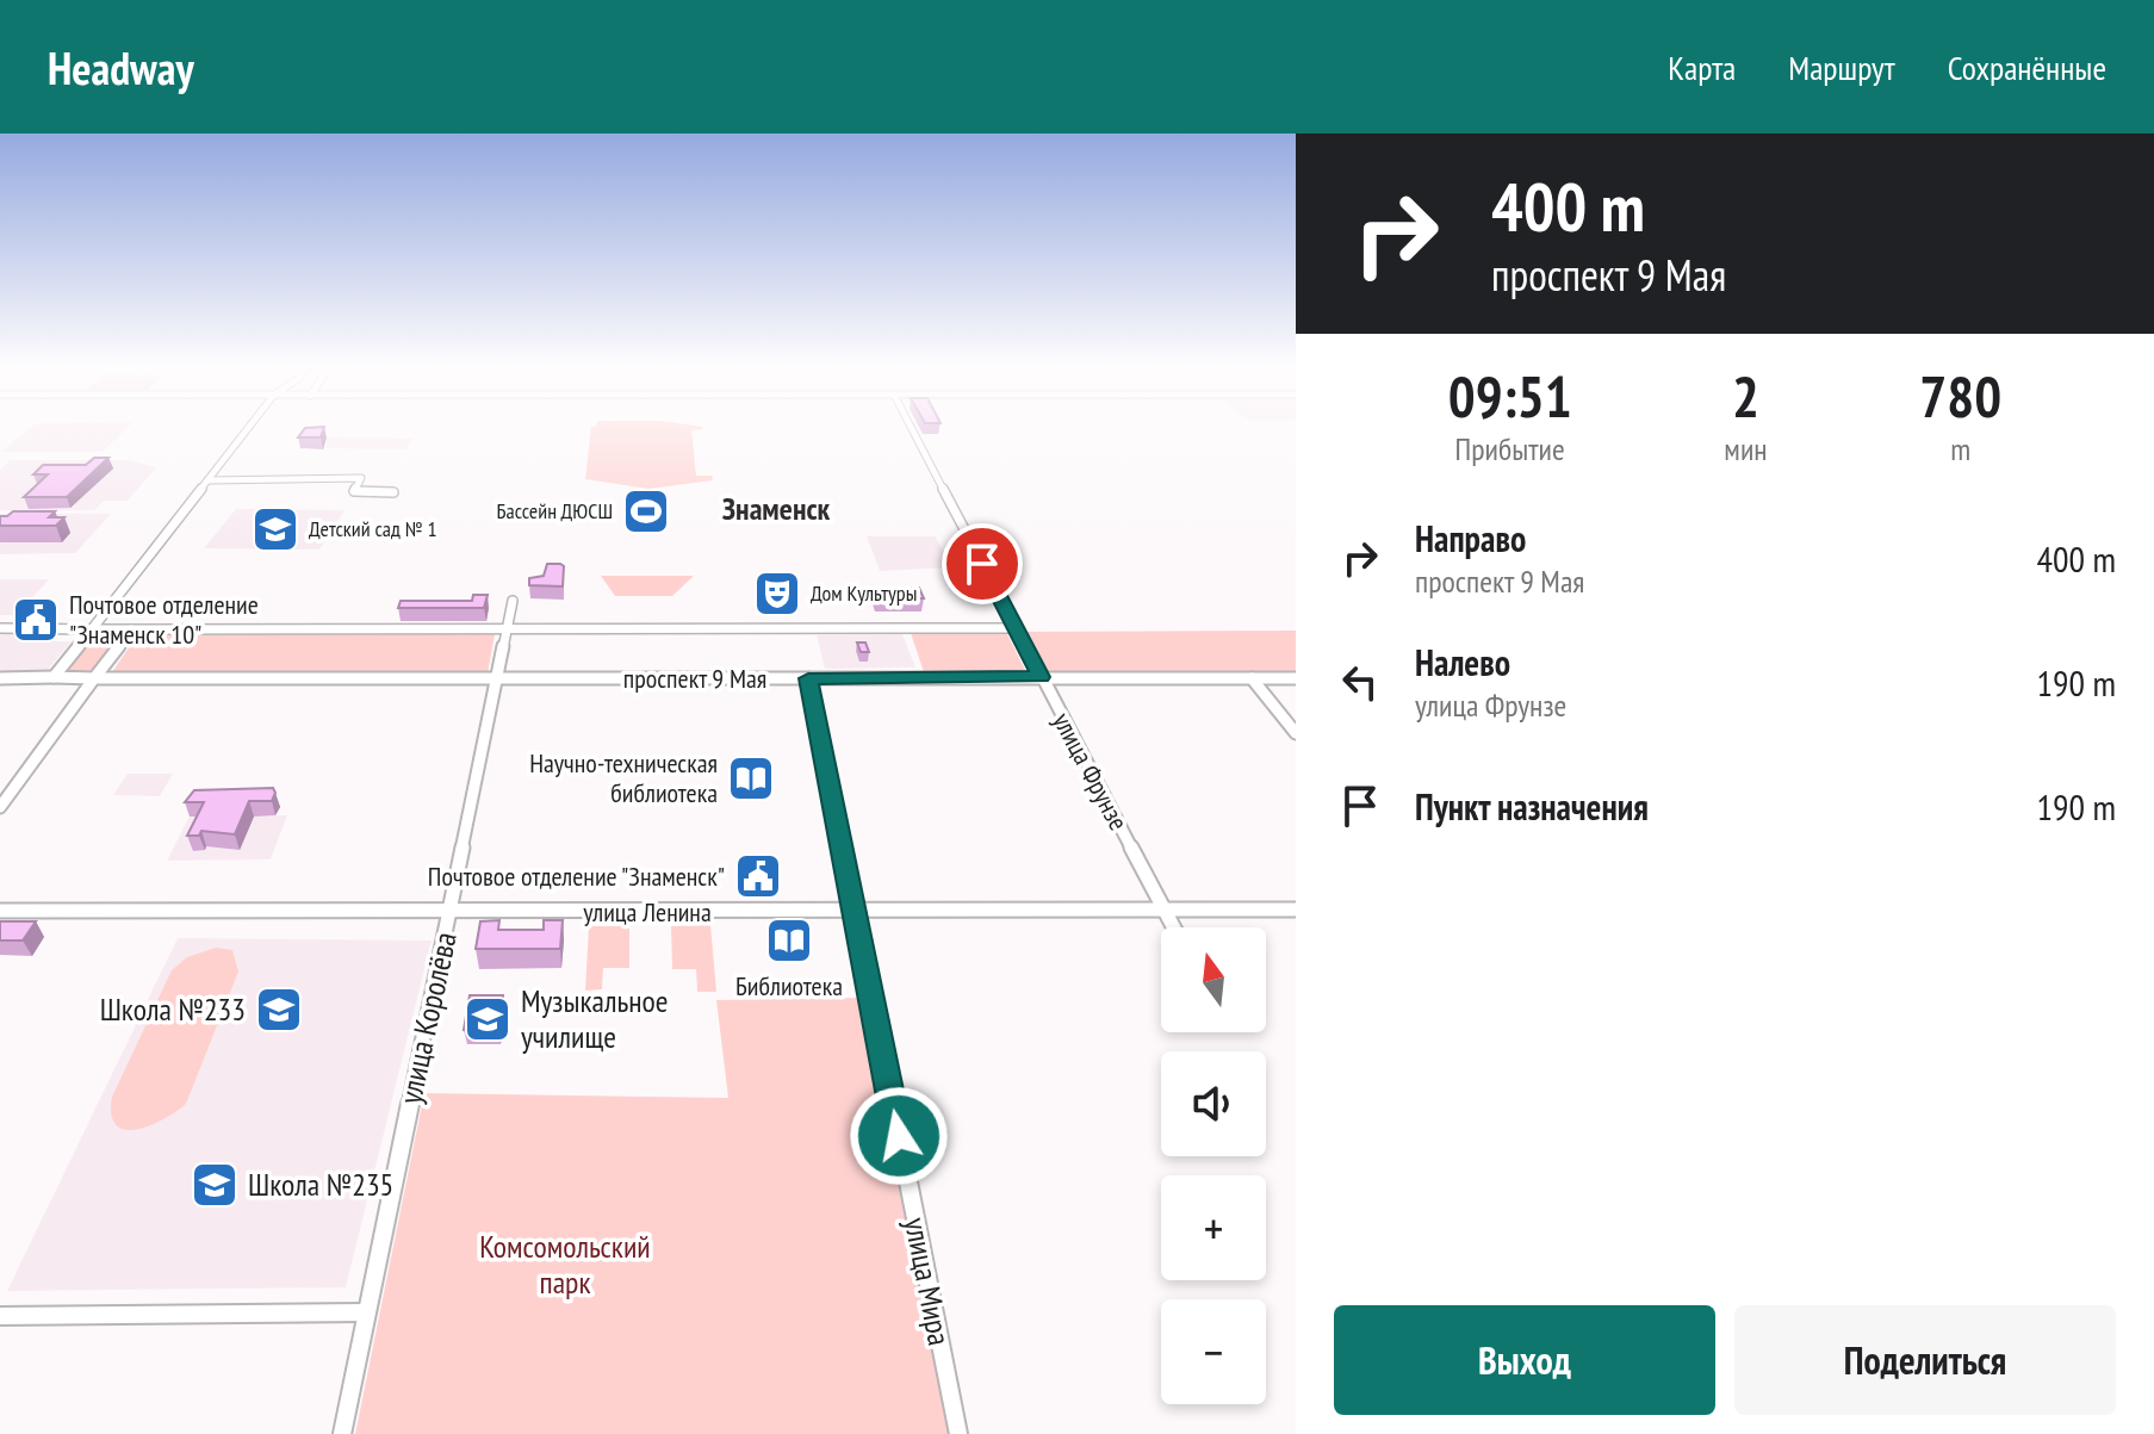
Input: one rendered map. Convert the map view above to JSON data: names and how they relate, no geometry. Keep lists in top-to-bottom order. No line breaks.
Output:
{"streets":{"street":["проспект 9 Мая","улица Фрунзе","улица Ленина","улица Королёва","улица Мира"]},"crossings":[["проспект 9 Мая","улица Фрунзе"],["проспект 9 Мая","улица Королёва"],["проспект 9 Мая","улица Мира"],["улица Фрунзе","улица Ленина"],["улица Ленина","улица Королёва"],["улица Ленина","улица Мира"]],"districts":["Знаменск"],"parks":["Комсомольский парк"],"places":{"sports":["Бассейн ДЮСШ"],"school or university":["Детский сад № 1","Школа №233","Музыкальное училище","Школа №235"],"theatre":["Дом Культуры"],"public building":["Почтовое отделение \"Знаменск 10\"","Почтовое отделение \"Знаменск\""],"library":["Научно-техническая библиотека","Библиотека"]},"north":"top","page":{"header":"Headway","nav":["Карта","Маршрут","Сохранённые"],"turn":["400 m","проспект 9 Мая"],"eta":["09:51","Прибытие","2","мин","780","m"],"list":[{"name":"Направо","note":"проспект 9 Мая","value":"400 m"},{"name":"Налево","note":"улица Фрунзе","value":"190 m"},{"name":"Пункт назначения","value":"190 m"}],"map_buttons":["+","−"],"buttons":["Выход","Поделиться"]}}
